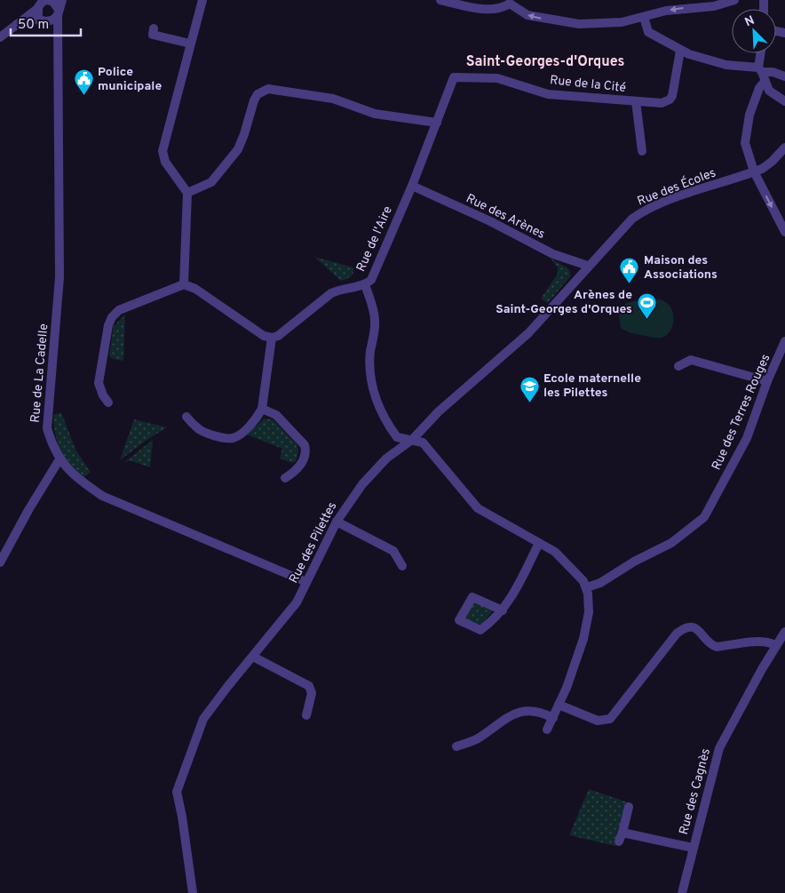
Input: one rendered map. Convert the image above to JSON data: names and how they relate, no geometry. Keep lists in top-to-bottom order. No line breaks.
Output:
{"streets":{"street":["Rue de la Cité","Rue des Écoles","Rue des Arènes","Rue de l'Aire","Rue de La Cadelle","Rue des Terres Rouges","Rue des Pilettes","Rue des Cagnès"]},"crossings":[["Rue de la Cité","Rue de l'Aire"],["Rue des Écoles","Rue des Arènes"],["Rue des Écoles","Rue des Pilettes"],["Rue des Arènes","Rue de l'Aire"],["Rue des Arènes","Rue des Pilettes"],["Rue de La Cadelle","Rue des Pilettes"]],"districts":["Saint-Georges-d'Orques"],"places":{"public building":["Police municipale","Maison des Associations"],"sports":["Arènes de Saint-Georges d'Orques"],"school or university":["Ecole maternelle les Pilettes"]},"scale_bar":"50 m","north":"top left"}
